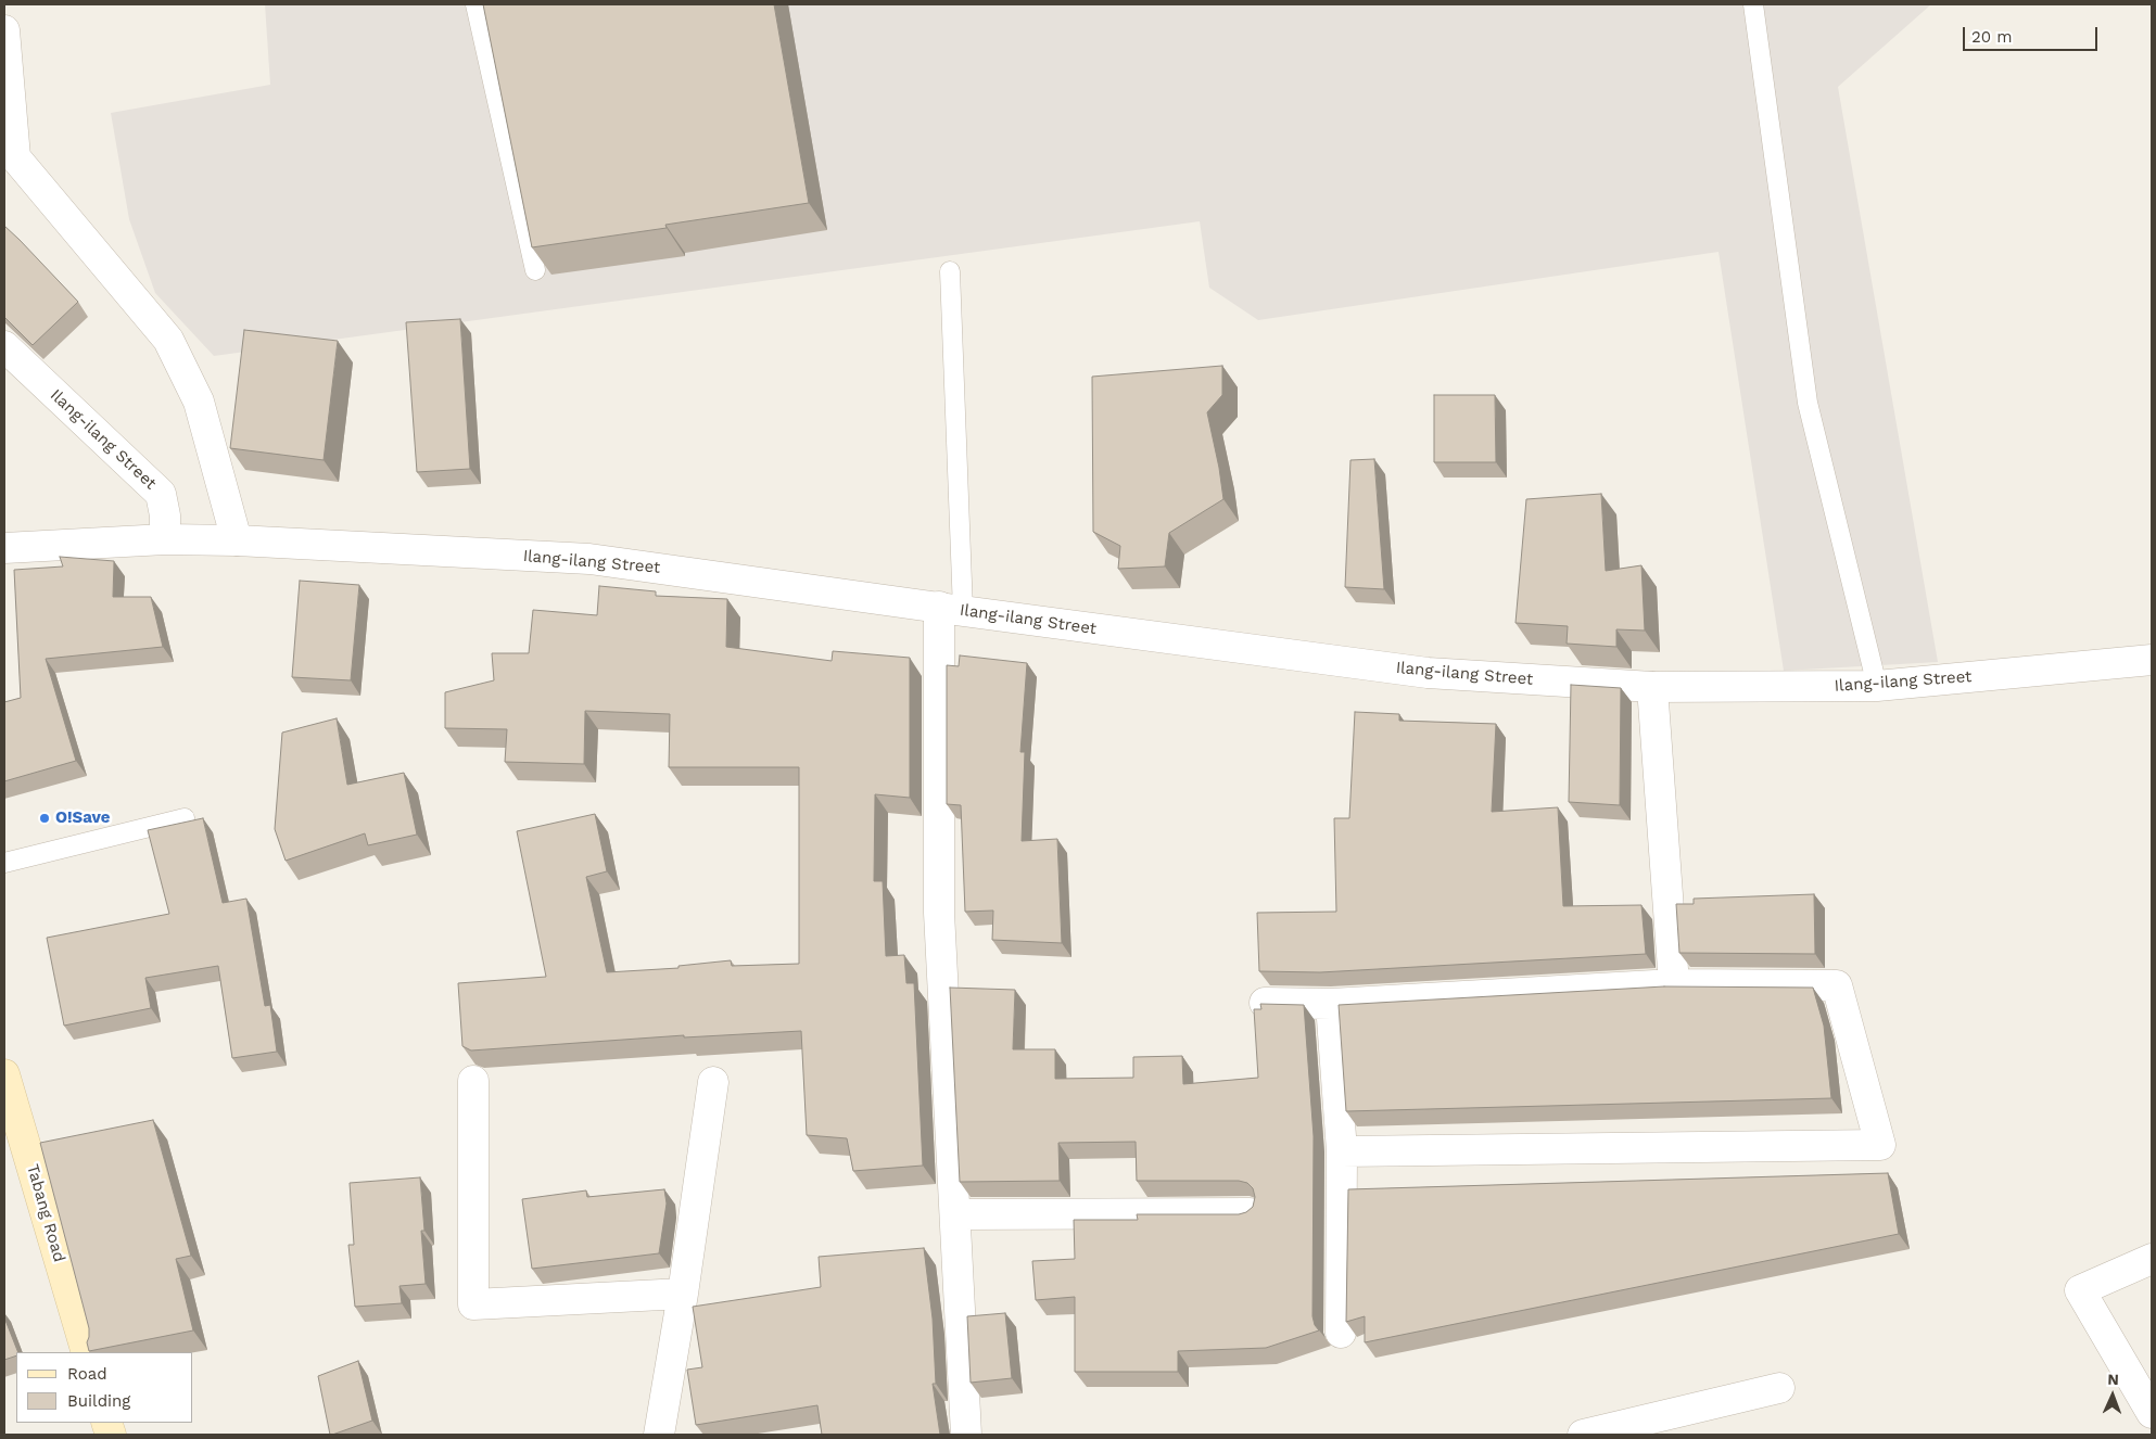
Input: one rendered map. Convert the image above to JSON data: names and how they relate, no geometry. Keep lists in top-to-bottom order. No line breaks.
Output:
{"streets":{"main road":["Tabang Road"],"street":["Ilang-ilang Street"]},"places":["O!Save"],"legend":["Road","Building"],"scale_bar":"20 m","north":"top"}
